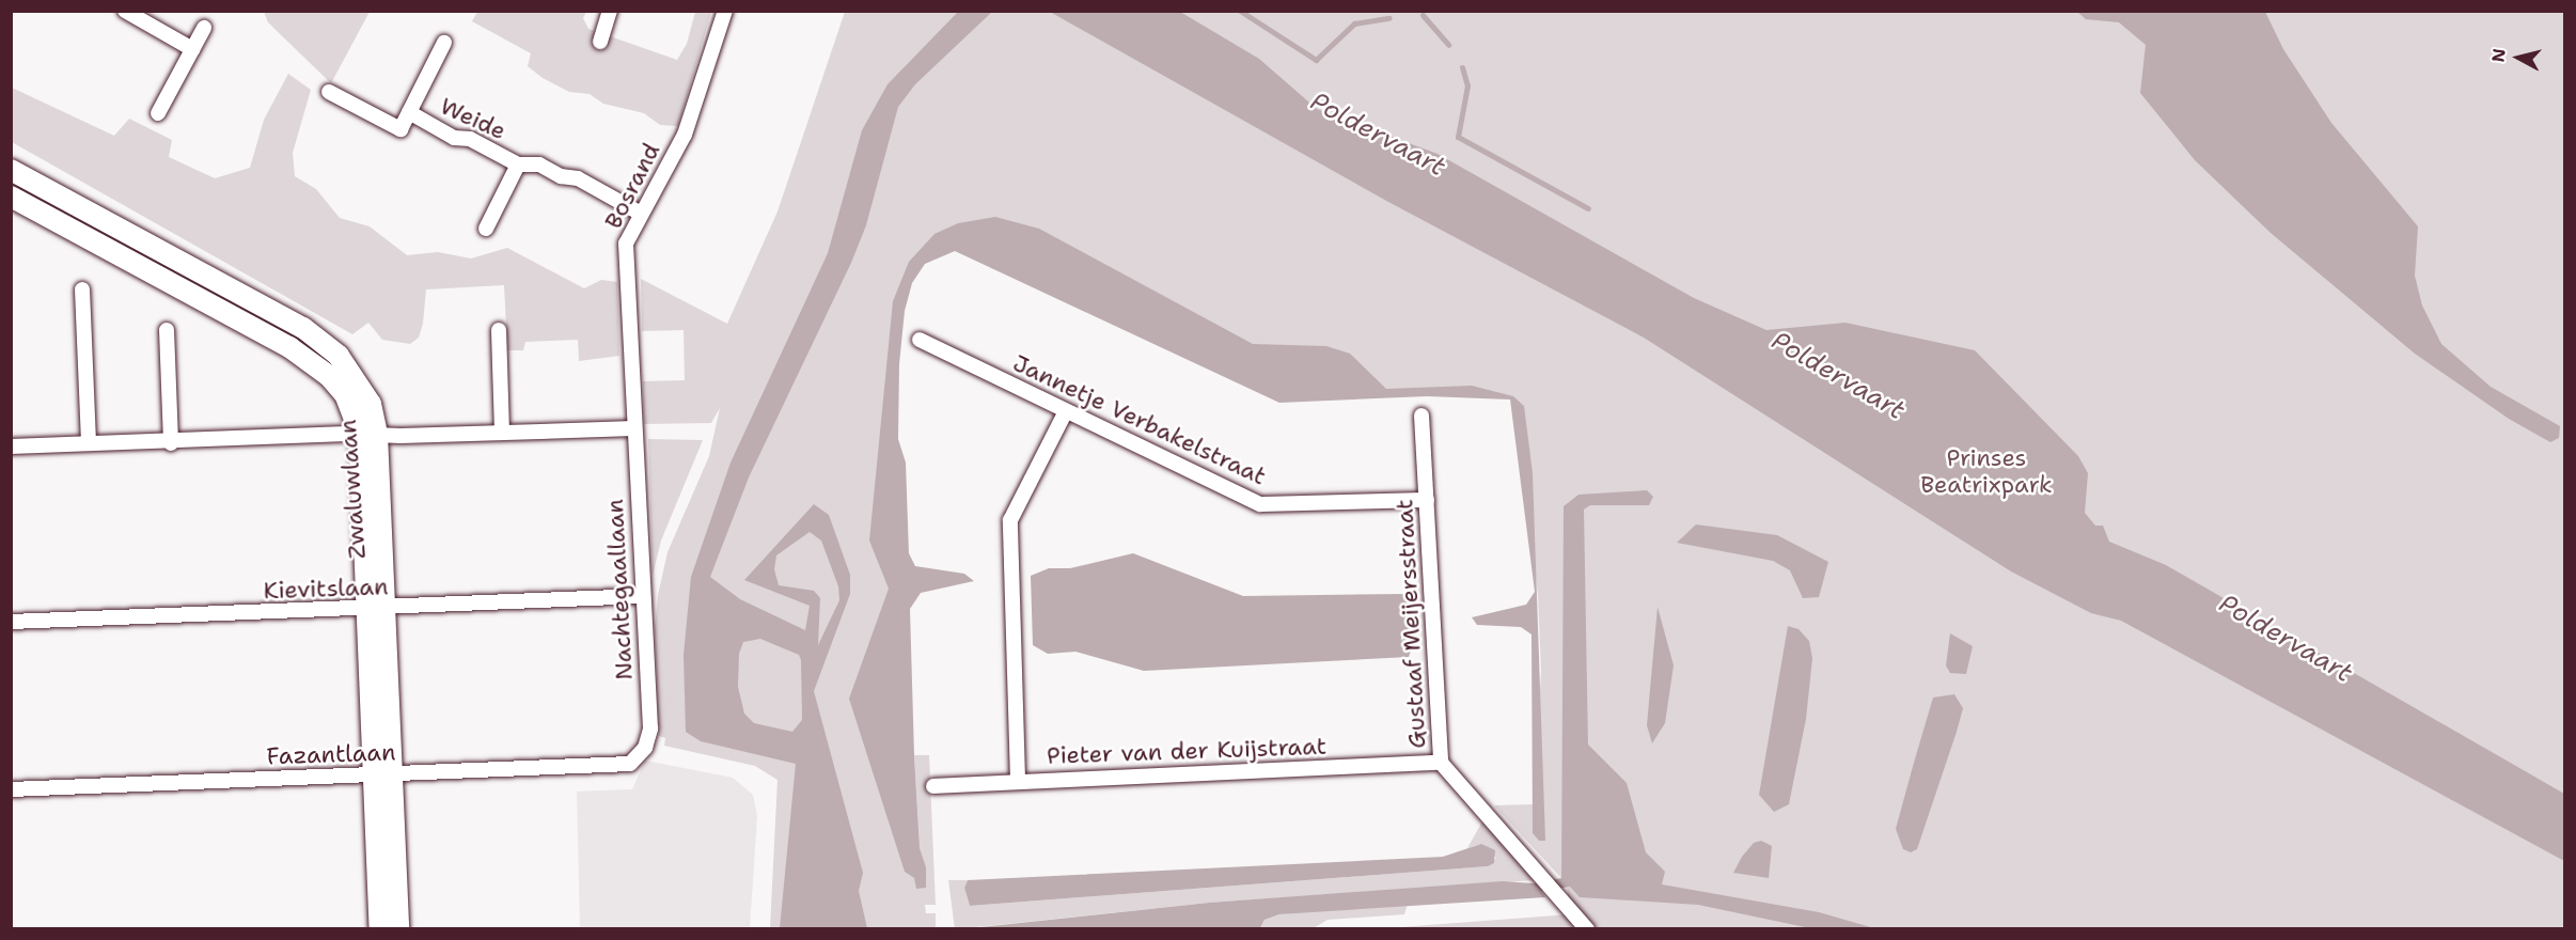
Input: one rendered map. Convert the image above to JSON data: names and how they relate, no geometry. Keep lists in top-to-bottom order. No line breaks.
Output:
{"streets":{"main road":["Zwaluwlaan"],"street":["Weide","Bosrand","Jannetje Verbakelstraat","Kievitslaan","Nachtegaallaan","Gustaaf Meijersstraat","Pieter van der Kuijstraat","Fazantlaan"]},"crossings":[["Weide","Bosrand"],["Bosrand","Nachtegaallaan"],["Jannetje Verbakelstraat","Gustaaf Meijersstraat"],["Zwaluwlaan","Kievitslaan"],["Zwaluwlaan","Fazantlaan"],["Kievitslaan","Nachtegaallaan"],["Nachtegaallaan","Fazantlaan"],["Gustaaf Meijersstraat","Pieter van der Kuijstraat"]],"water":["Poldervaart"],"parks":["Prinses Beatrixpark"],"north":"left"}
